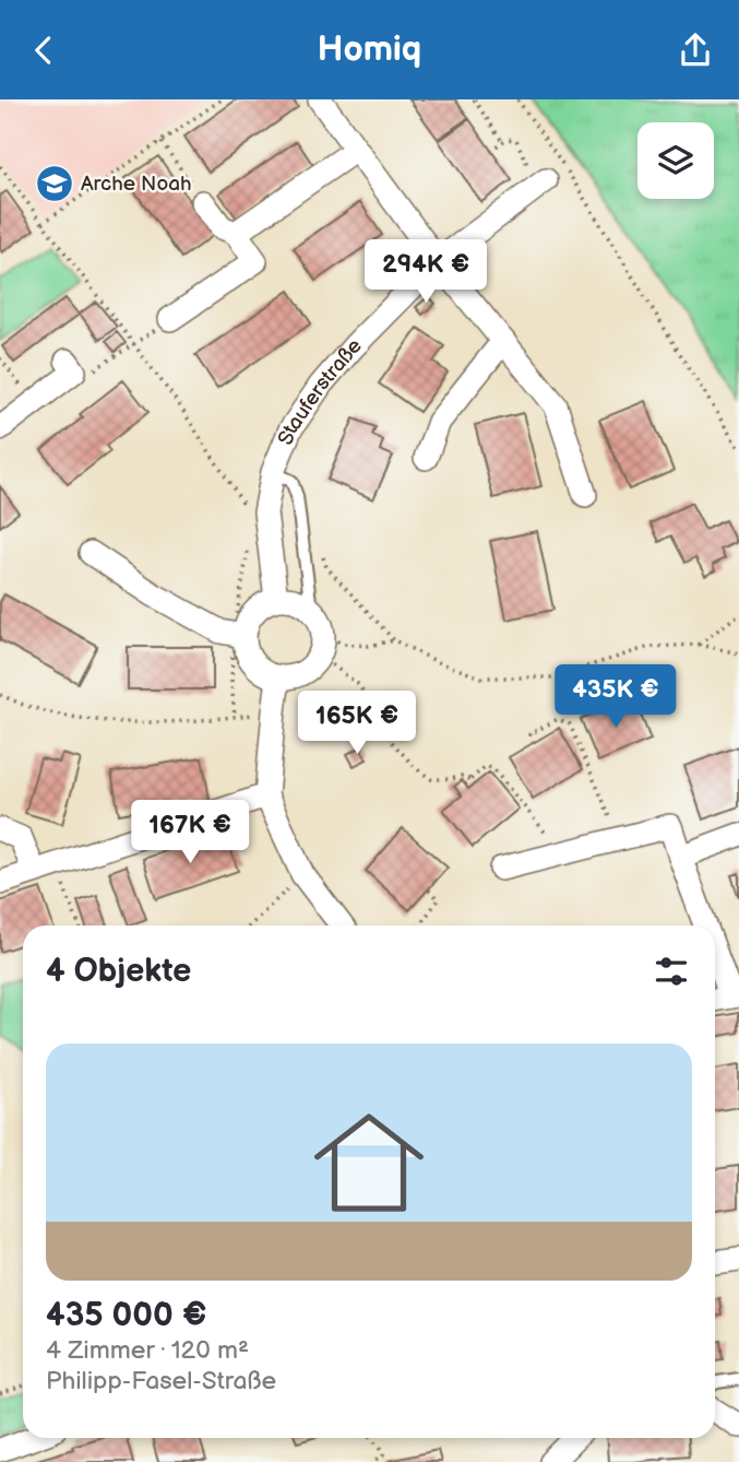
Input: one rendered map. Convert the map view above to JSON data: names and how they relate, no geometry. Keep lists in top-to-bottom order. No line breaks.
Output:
{"streets":{"street":["Stauferstraße"]},"places":{"school or university":["Arche Noah"]},"page":{"header":"Homiq","price":["294K €","435K €","165K €","167K €"],"heading":"4 Objekte","list":[{"name":"435 000 €","note":"4 Zimmer · 120 m² · Philipp-Fasel-Straße"}]}}
